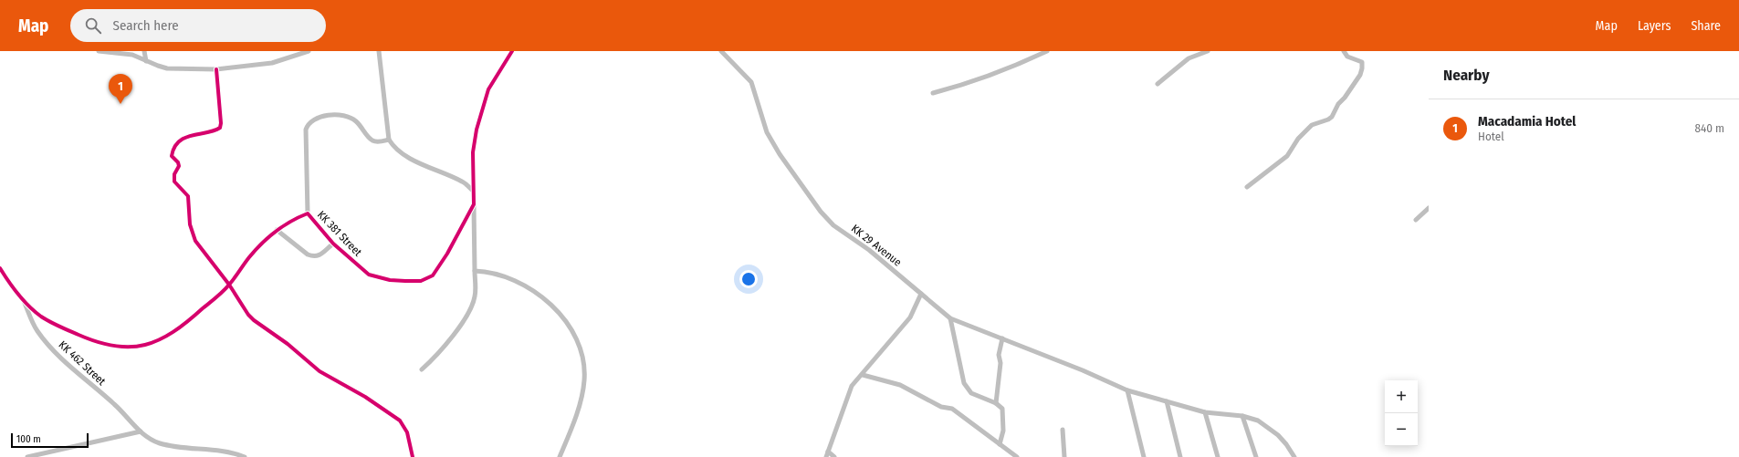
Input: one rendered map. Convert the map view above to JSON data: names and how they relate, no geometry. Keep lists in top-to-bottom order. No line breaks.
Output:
{"streets":{"street":["KK 381 Street","KK 29 Avenue","KK 462 Street"]},"crossings":[["KK 381 Street","KK 462 Street"]],"scale_bar":"100 m","page":{"header":"Map","search":"Search here","nav":["Map","Layers","Share"],"heading":"Nearby","pins":"1","list":[{"mark":"1","name":"Macadamia Hotel","note":"Hotel","value":"840 m"}],"map_buttons":["+","−"],"scale":"100 m"}}
